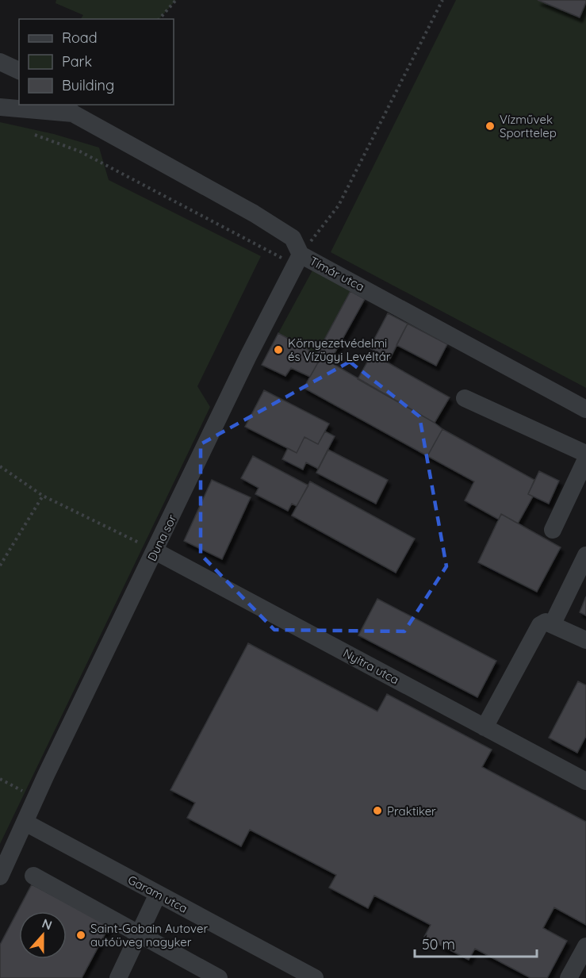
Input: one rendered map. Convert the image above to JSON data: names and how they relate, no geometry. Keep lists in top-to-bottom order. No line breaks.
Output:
{"streets":{"street":["Tímár utca","Duna sor","Nyitra utca","Garam utca"]},"crossings":[["Tímár utca","Duna sor"],["Duna sor","Nyitra utca"],["Duna sor","Garam utca"]],"places":["Vízművek Sporttelep","Környezetvédelmi és Vízügyi Levéltár","Praktiker","Saint-Gobain Autover autóüveg nagyker"],"legend":["Road","Park","Building"],"scale_bar":"50 m","north":"top"}
